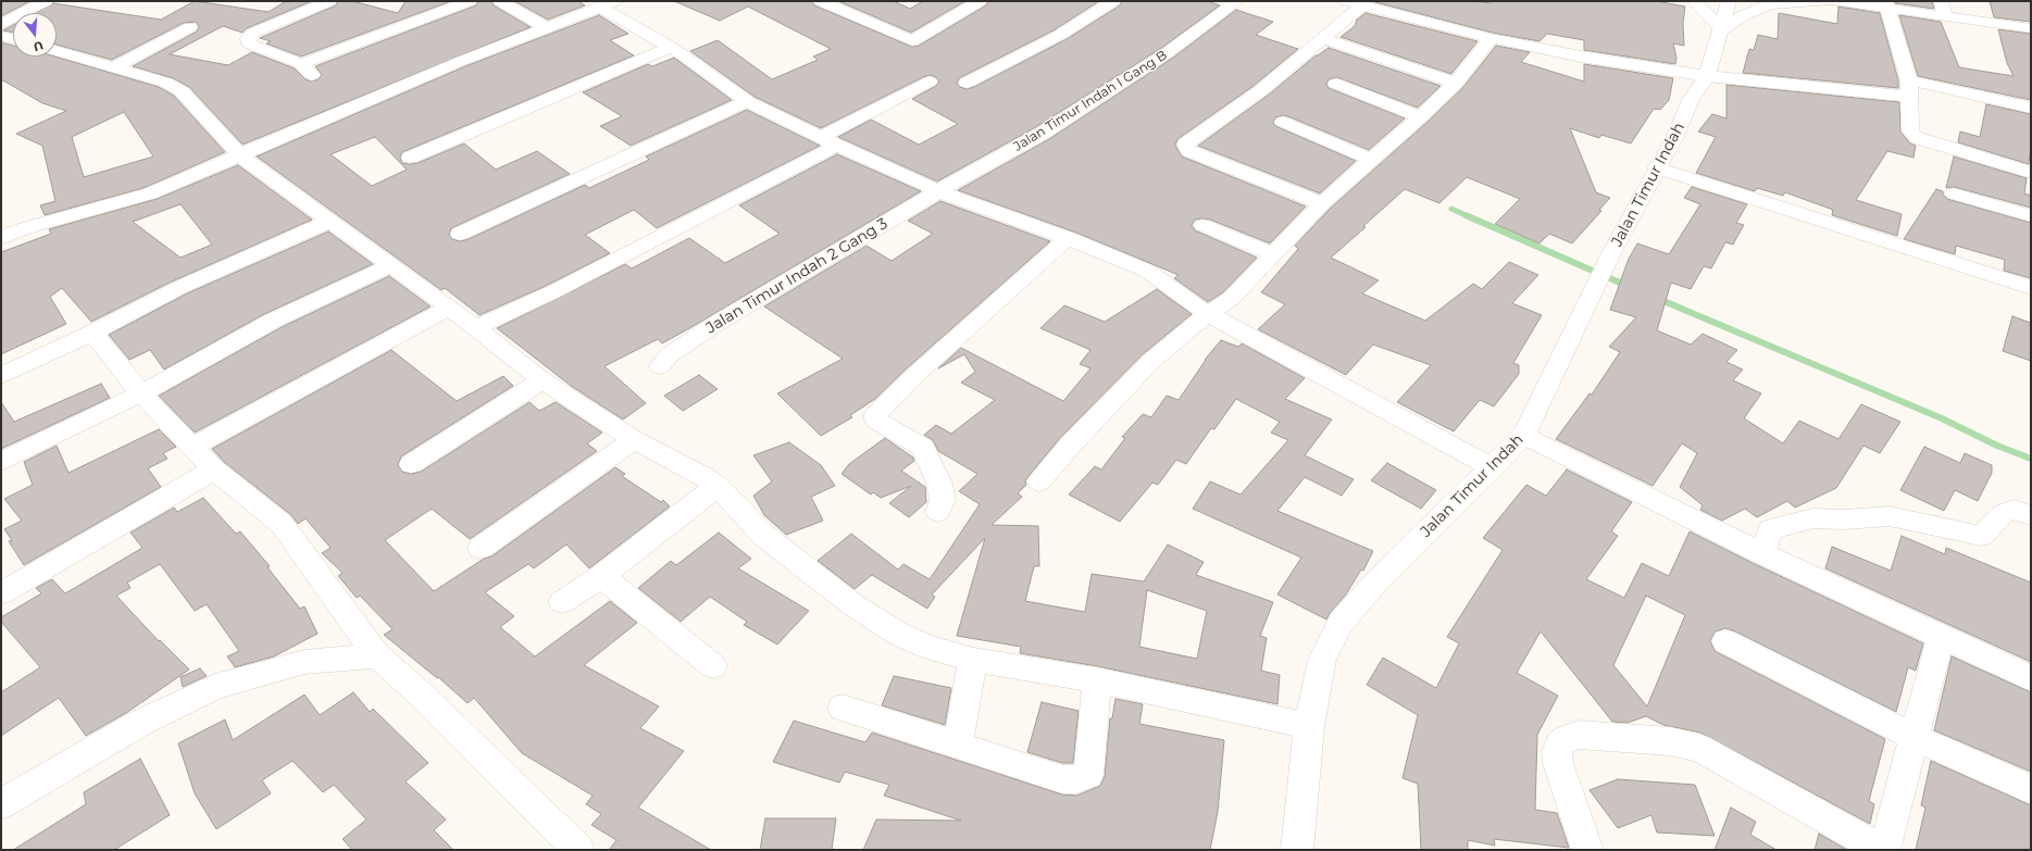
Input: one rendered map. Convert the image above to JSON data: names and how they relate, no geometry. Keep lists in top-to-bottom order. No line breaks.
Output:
{"streets":{"street":["Jalan Timur Indah I Gang B","Jalan Timur Indah","Jalan Timur Indah 2 Gang 3"]},"crossings":[["Jalan Timur Indah I Gang B","Jalan Timur Indah 2 Gang 3"]],"north":"bottom"}
